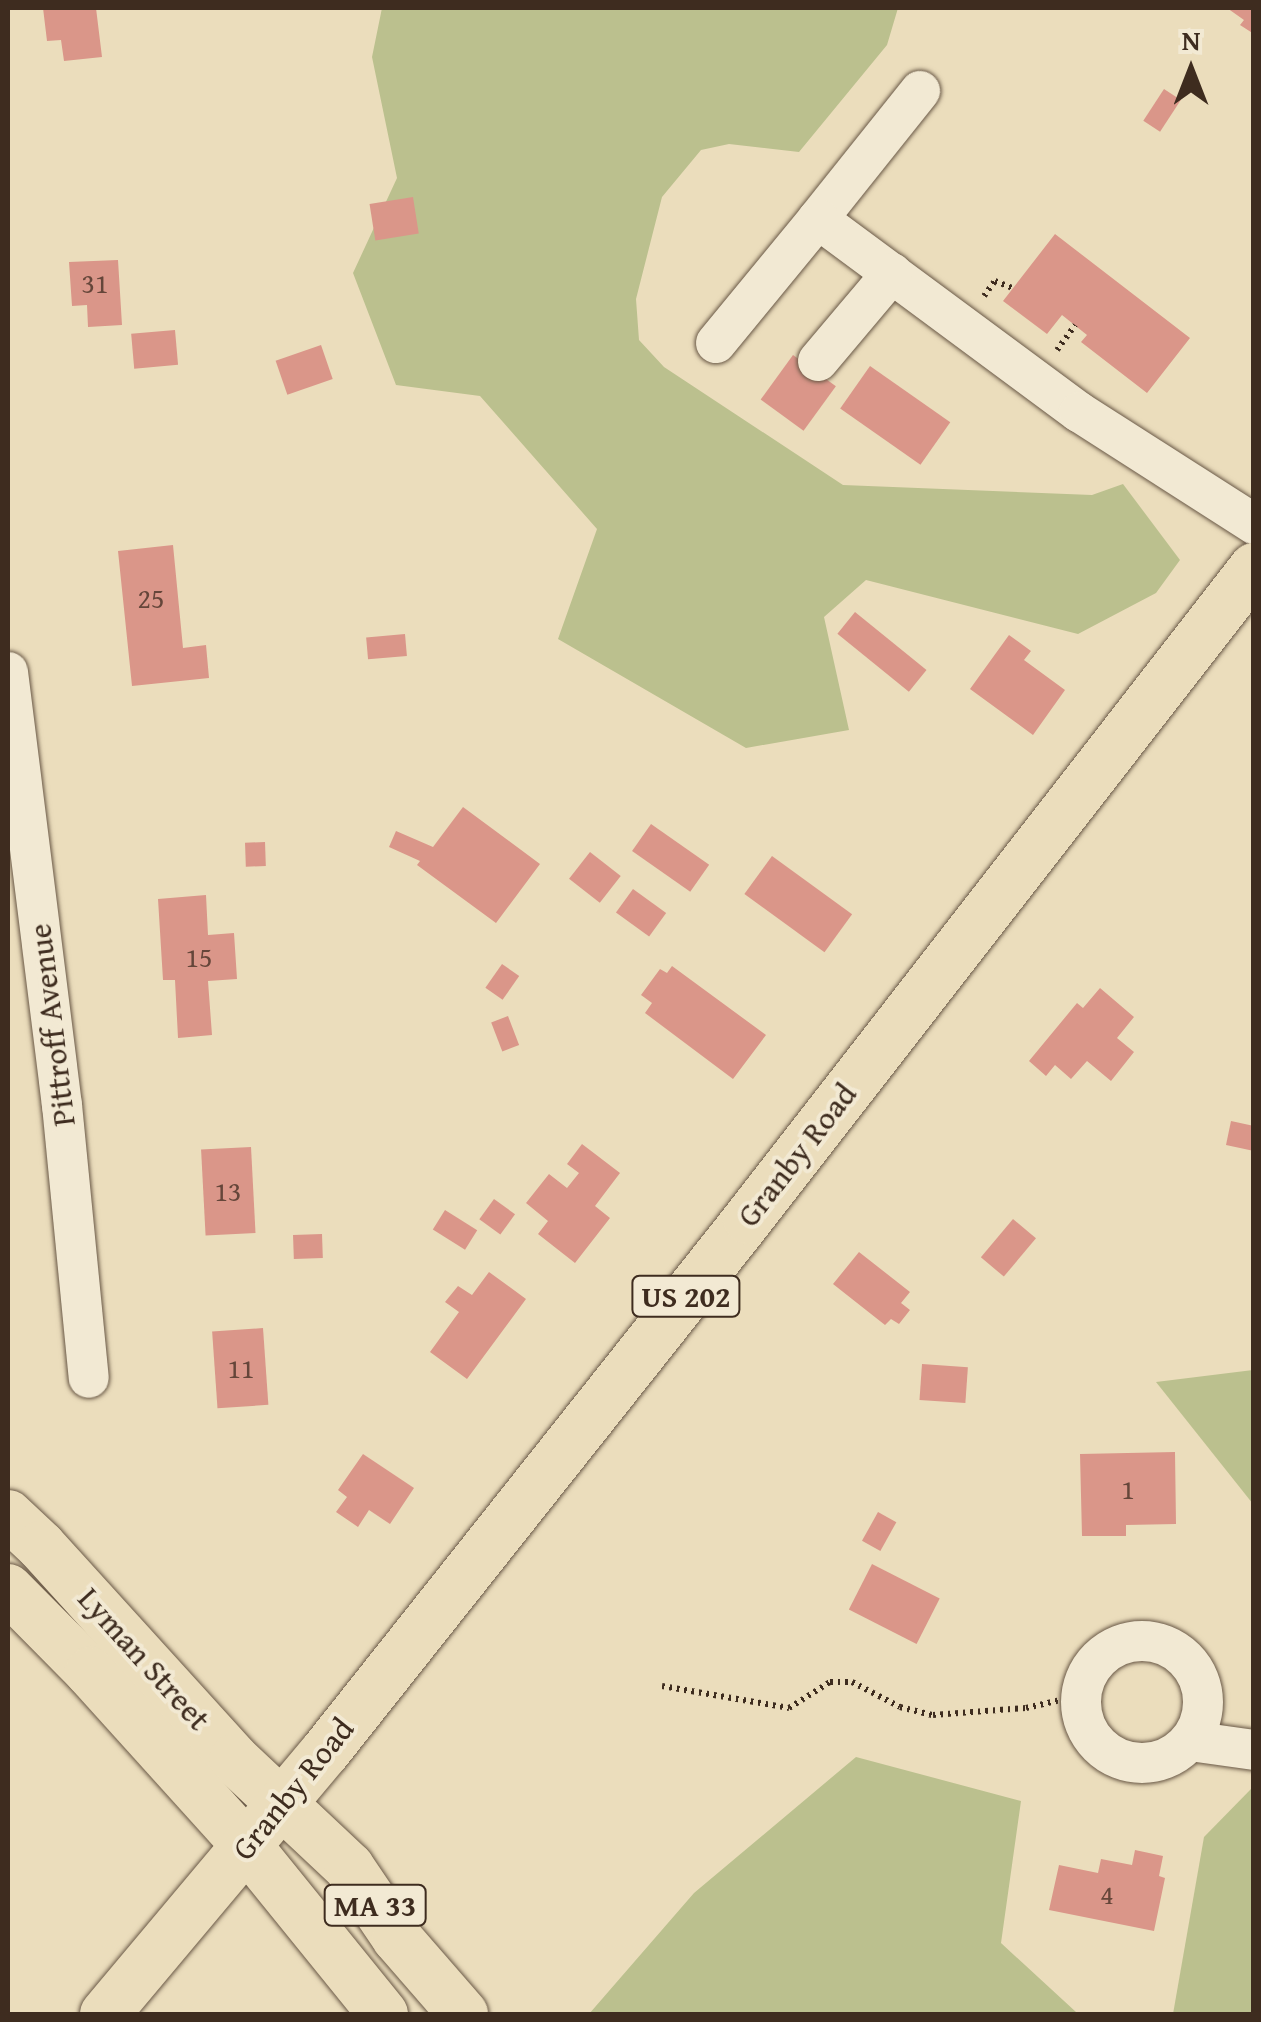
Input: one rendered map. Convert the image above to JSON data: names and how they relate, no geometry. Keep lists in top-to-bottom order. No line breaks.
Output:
{"streets":{"main road":["Granby Road","US 202","Lyman Street","MA 33"],"street":["Pittroff Avenue"]},"crossings":[["Granby Road","Lyman Street"],["Granby Road","MA 33"],["Lyman Street","MA 33"]],"house_numbers":["31","25","15","13","11","1","4"],"north":"top"}
